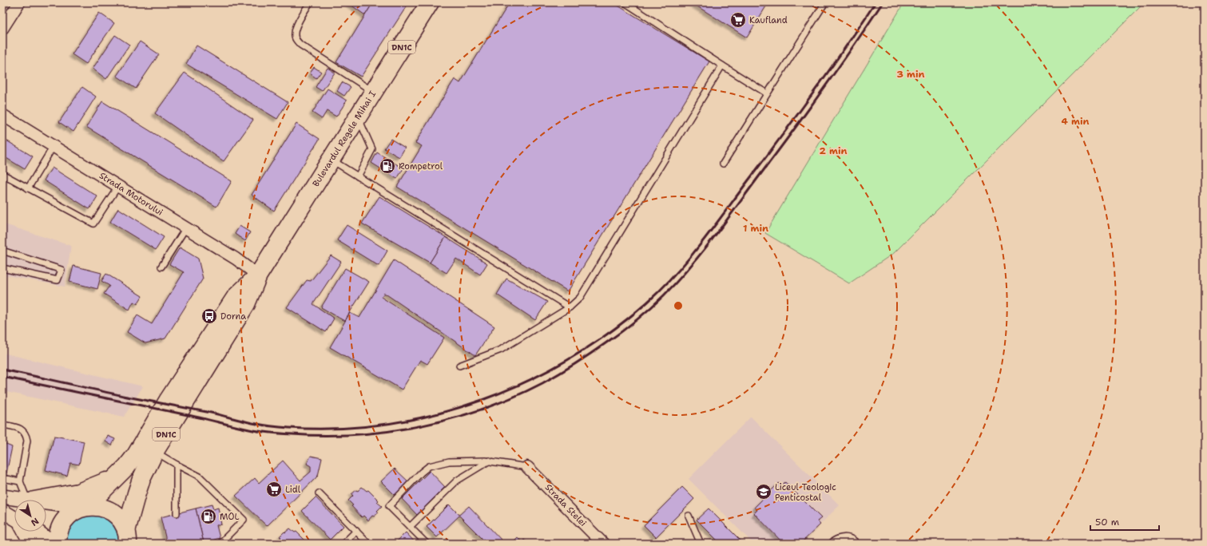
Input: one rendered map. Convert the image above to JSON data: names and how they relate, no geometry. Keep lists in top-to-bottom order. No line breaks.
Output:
{"streets":{"main road":["DN1C","Bulevardul Regele Mihai I"],"street":["Strada Motorului","Strada Stelei"]},"crossings":[["DN1C","Bulevardul Regele Mihai I"],["Bulevardul Regele Mihai I","Strada Motorului"]],"places":{"supermarket":["Kaufland","Lidl"],"fuel station":["Rompetrol","MOL"],"bus stop":["Dorna"],"school or university":["Liceul Teologic Penticostal"]},"scale_bar":"50 m","north":"bottom right","rings":["3 min","4 min","2 min","1 min"]}
